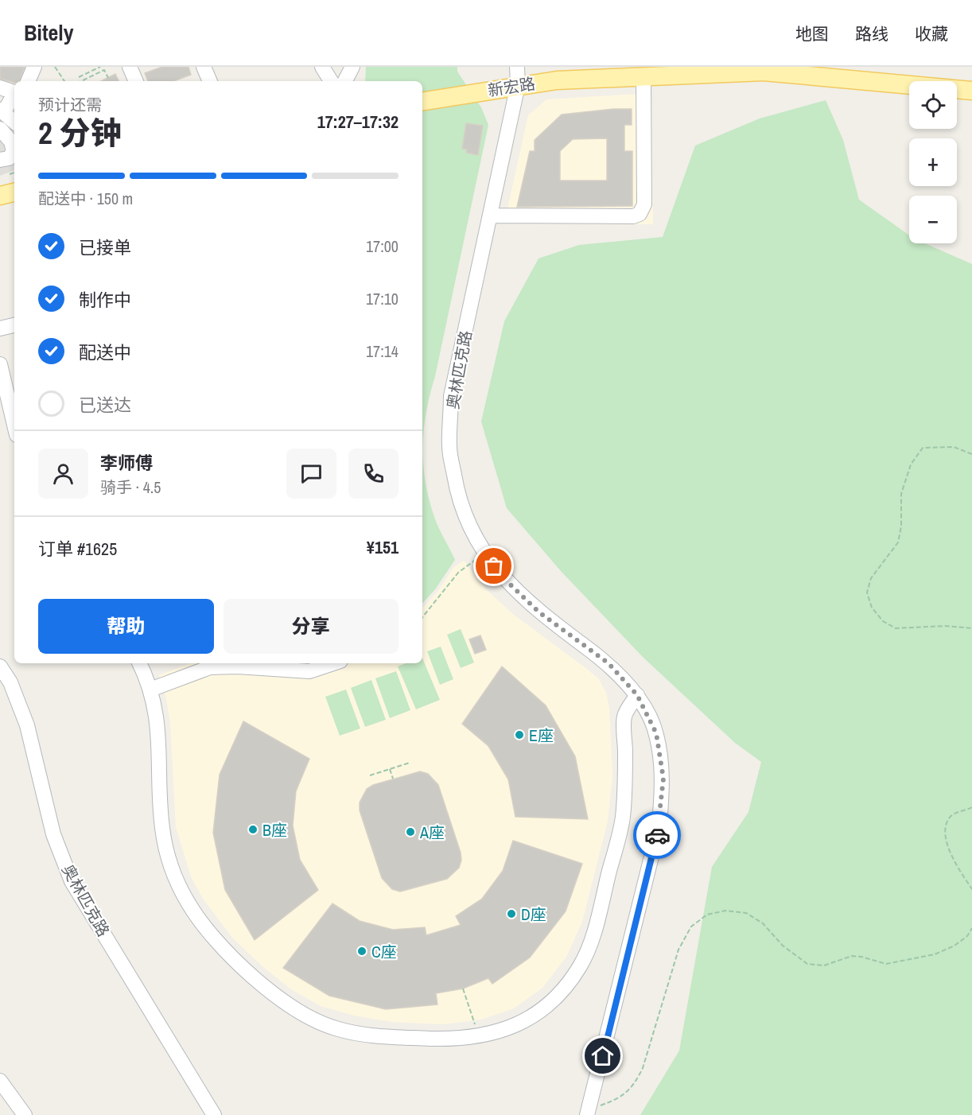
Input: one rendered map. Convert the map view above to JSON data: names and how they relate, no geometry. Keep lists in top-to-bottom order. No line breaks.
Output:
{"streets":{"main road":["新宏路"],"street":["奥林匹克路"]},"crossings":[["新宏路","奥林匹克路"]],"places":["E座","B座","A座","D座","C座"],"page":{"header":"Bitely","nav":["地图","路线","收藏"],"map_buttons":["+","−"],"heading":["2 分钟","预计还需","17:27–17:32"],"panel":["李师傅","骑手 · 4.5","订单 #1625","¥151"],"bar":"配送中 · 150 m","list":[["已接单","17:00"],["制作中","17:10"],["配送中","17:14"],"已送达"],"buttons":["帮助","分享"]}}
